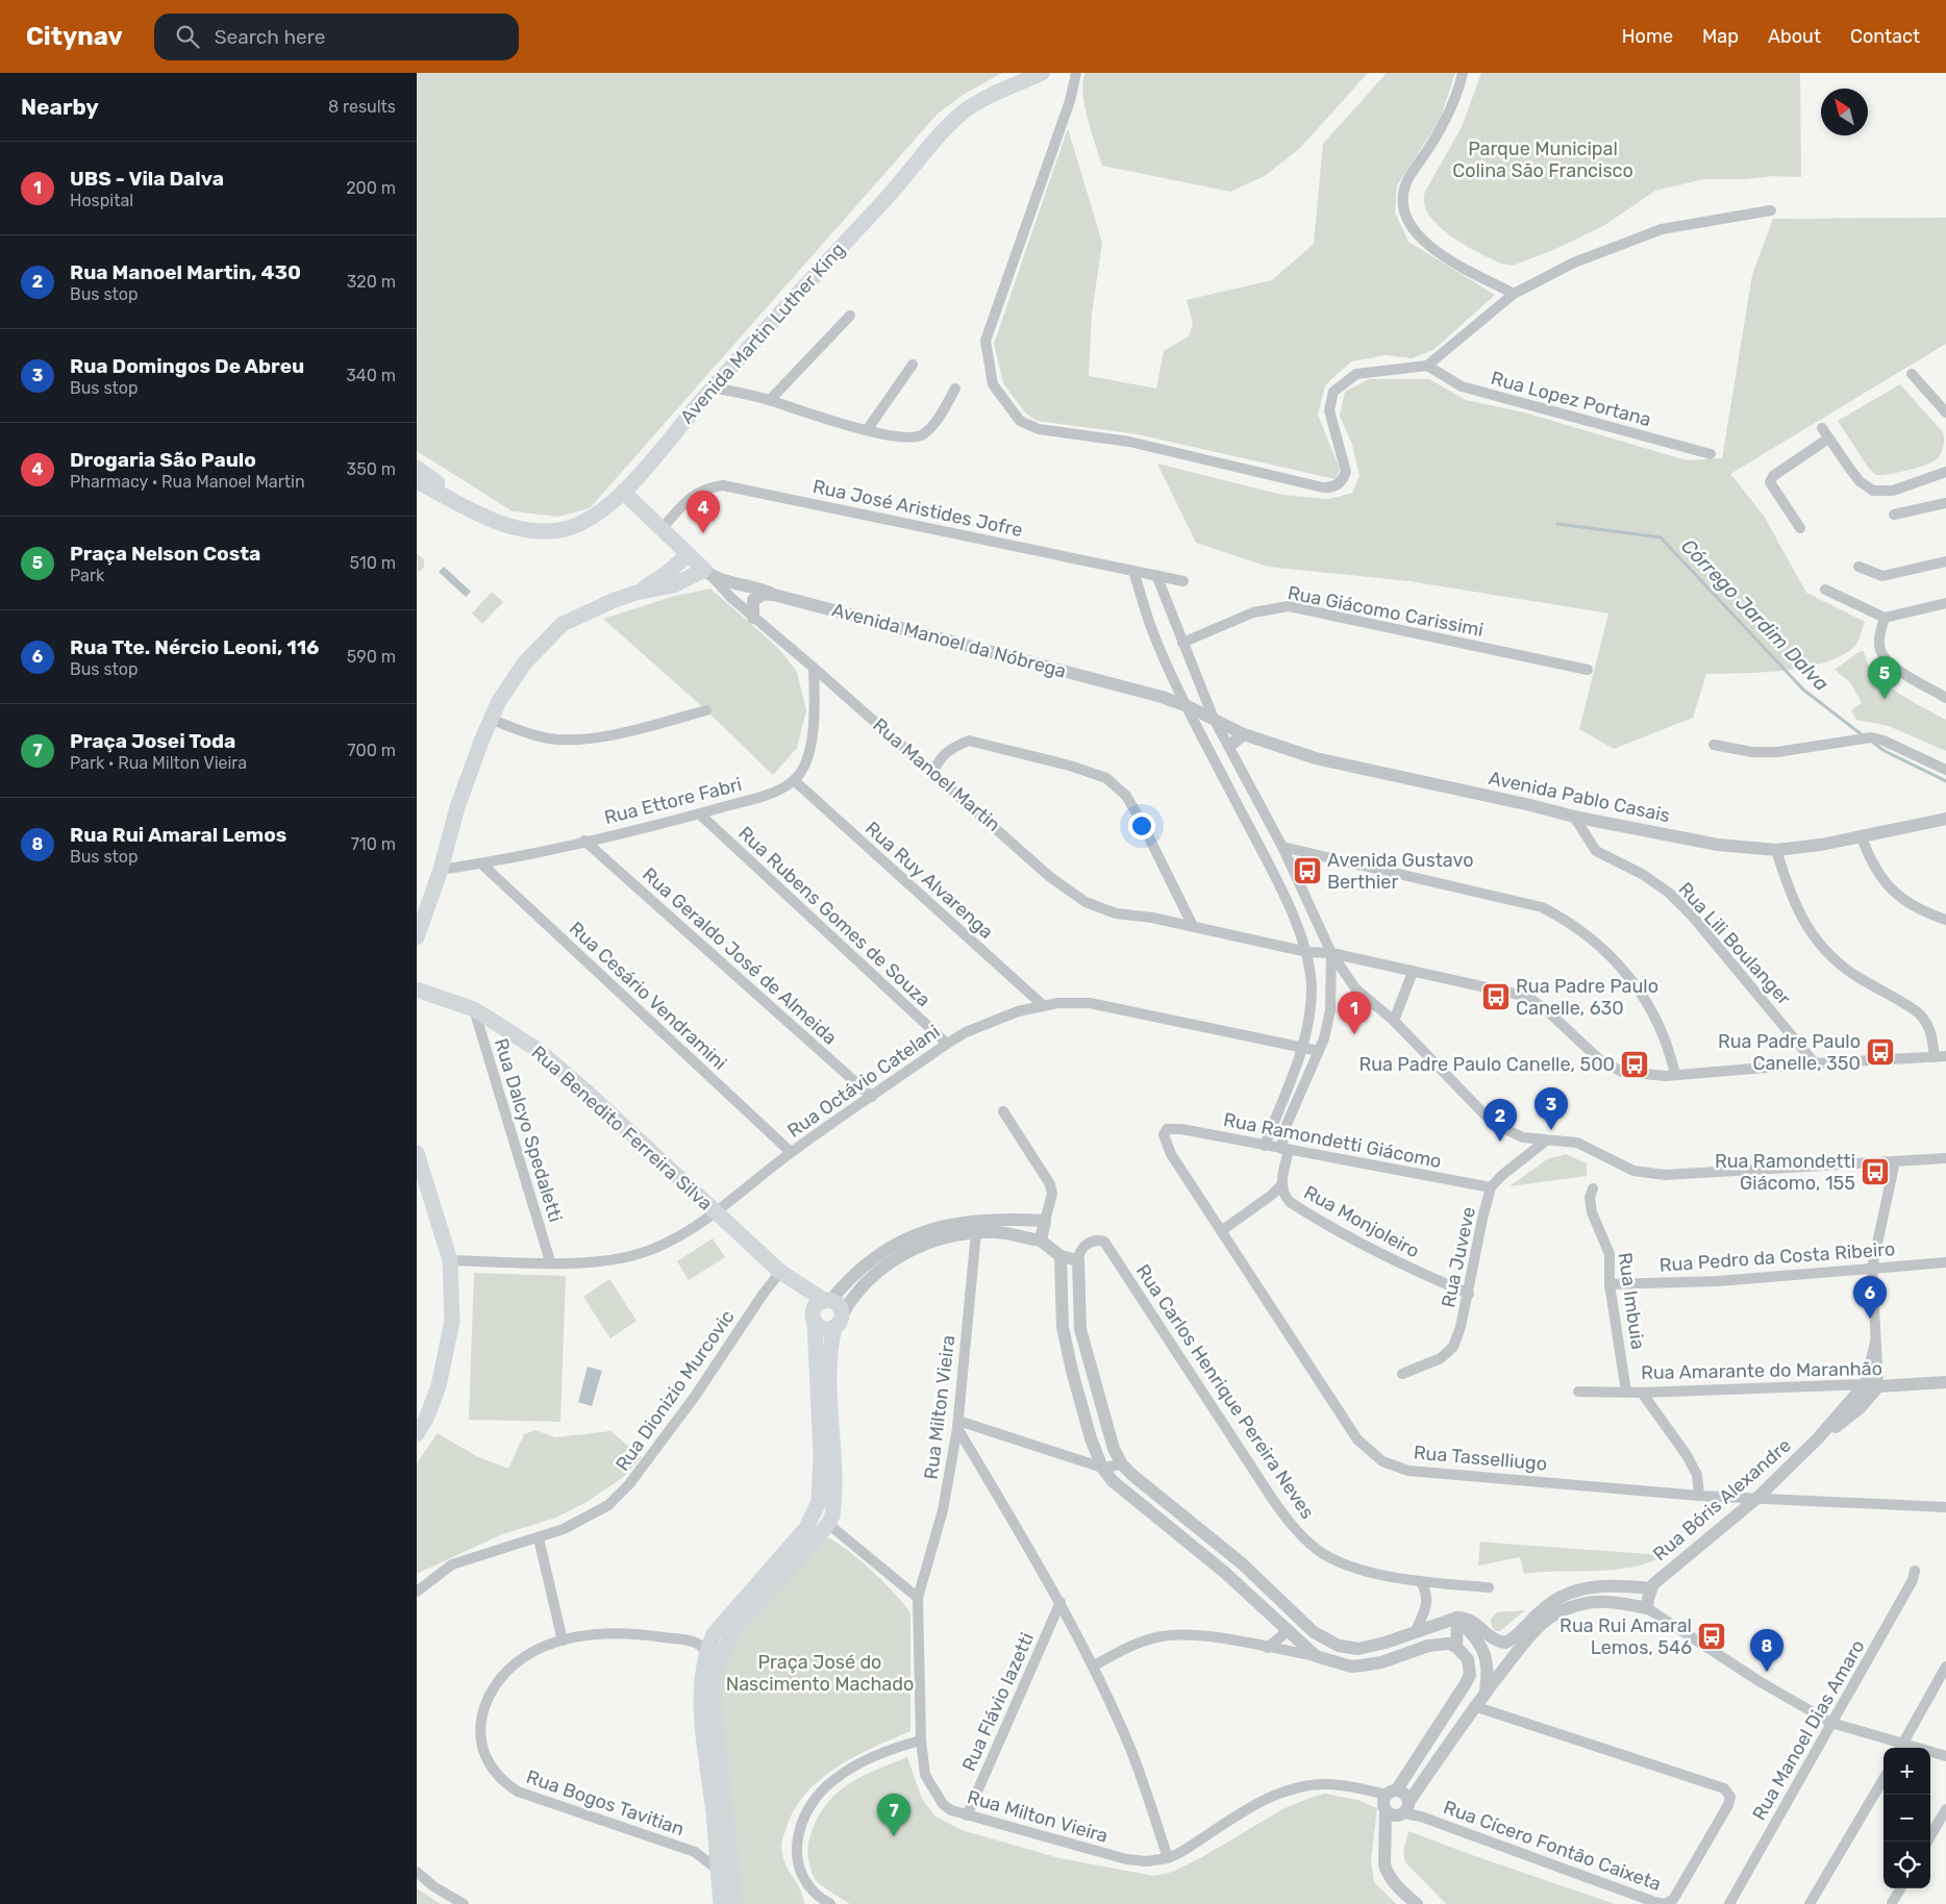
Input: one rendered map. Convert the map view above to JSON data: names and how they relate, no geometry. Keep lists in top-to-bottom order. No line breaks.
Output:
{"streets":{"main road":["Avenida Martin Luther King","Rua Manoel Martin","Rua Benedito Ferreira Silva"],"street":["Rua Lopez Portana","Rua José Aristides Jofre","Rua Giácomo Carissimi","Avenida Manoel da Nóbrega","Avenida Pablo Casais","Rua Ettore Fabri","Rua Ruy Alvarenga","Rua Rubens Gomes de Souza","Rua Lili Boulanger","Rua Geraldo José de Almeida","Rua Cesário Vendramini","Rua Octávio Catelani","Rua Dalcyo Spedaletti","Rua Ramondetti Giácomo","Rua Monjoleiro","Rua Juveve","Rua Pedro da Costa Ribeiro","Rua Imbuia","Rua Amarante do Maranhão","Rua Dionizio Murcovic","Rua Carlos Henrique Pereira Neves","Rua Milton Vieira","Rua Tasselliugo","Rua Bóris Alexandre","Rua Flávio Iazetti","Rua Manoel Dias Amaro","Rua Bogos Tavitian","Rua Cícero Fontão Caixeta"]},"crossings":[["Avenida Martin Luther King","Rua Manoel Martin"],["Rua José Aristides Jofre","Rua Manoel Martin"],["Avenida Manoel da Nóbrega","Rua Manoel Martin"],["Avenida Manoel da Nóbrega","Avenida Pablo Casais"],["Rua Manoel Martin","Rua Lili Boulanger"],["Avenida Pablo Casais","Rua Lili Boulanger"],["Rua Ettore Fabri","Rua Ruy Alvarenga"],["Rua Ettore Fabri","Rua Rubens Gomes de Souza"],["Rua Ettore Fabri","Rua Geraldo José de Almeida"],["Rua Ettore Fabri","Rua Cesário Vendramini"],["Rua Ruy Alvarenga","Rua Octávio Catelani"],["Rua Rubens Gomes de Souza","Rua Octávio Catelani"],["Rua Geraldo José de Almeida","Rua Octávio Catelani"],["Rua Cesário Vendramini","Rua Octávio Catelani"],["Rua Octávio Catelani","Rua Benedito Ferreira Silva"],["Rua Octávio Catelani","Rua Dalcyo Spedaletti"],["Rua Benedito Ferreira Silva","Rua Dalcyo Spedaletti"],["Rua Benedito Ferreira Silva","Rua Dionizio Murcovic"],["Rua Ramondetti Giácomo","Rua Monjoleiro"],["Rua Ramondetti Giácomo","Rua Juveve"],["Rua Ramondetti Giácomo","Rua Tasselliugo"],["Rua Monjoleiro","Rua Juveve"],["Rua Pedro da Costa Ribeiro","Rua Imbuia"],["Rua Imbuia","Rua Amarante do Maranhão"],["Rua Amarante do Maranhão","Rua Bóris Alexandre"],["Rua Milton Vieira","Rua Flávio Iazetti"],["Rua Milton Vieira","Rua Cícero Fontão Caixeta"],["Rua Tasselliugo","Rua Bóris Alexandre"]],"water":["Córrego Jardim Dalva"],"parks":["Parque Municipal Colina São Francisco","Praça José do Nascimento Machado"],"places":{"bus stop":["Avenida Gustavo Berthier","Rua Padre Paulo Canelle, 630","Rua Padre Paulo Canelle, 350","Rua Padre Paulo Canelle, 500","Rua Ramondetti Giácomo, 155","Rua Rui Amaral Lemos, 546"]},"north":"top left","page":{"header":"Citynav","search":"Search here","nav":["Home","Map","About","Contact"],"heading":["Nearby","8 results"],"list":[{"mark":"1","name":"UBS - Vila Dalva","note":"Hospital","value":"200 m"},{"mark":"2","name":"Rua Manoel Martin, 430","note":"Bus stop","value":"320 m"},{"mark":"3","name":"Rua Domingos De Abreu","note":"Bus stop","value":"340 m"},{"mark":"4","name":"Drogaria São Paulo","note":"Pharmacy · Rua Manoel Martin","value":"350 m"},{"mark":"5","name":"Praça Nelson Costa","note":"Park","value":"510 m"},{"mark":"6","name":"Rua Tte. Nércio Leoni, 116","note":"Bus stop","value":"590 m"},{"mark":"7","name":"Praça Josei Toda","note":"Park · Rua Milton Vieira","value":"700 m"},{"mark":"8","name":"Rua Rui Amaral Lemos","note":"Bus stop","value":"710 m"}],"pins":["4","5","1","3","2","6","8","7"],"map_buttons":["+","−"]}}
